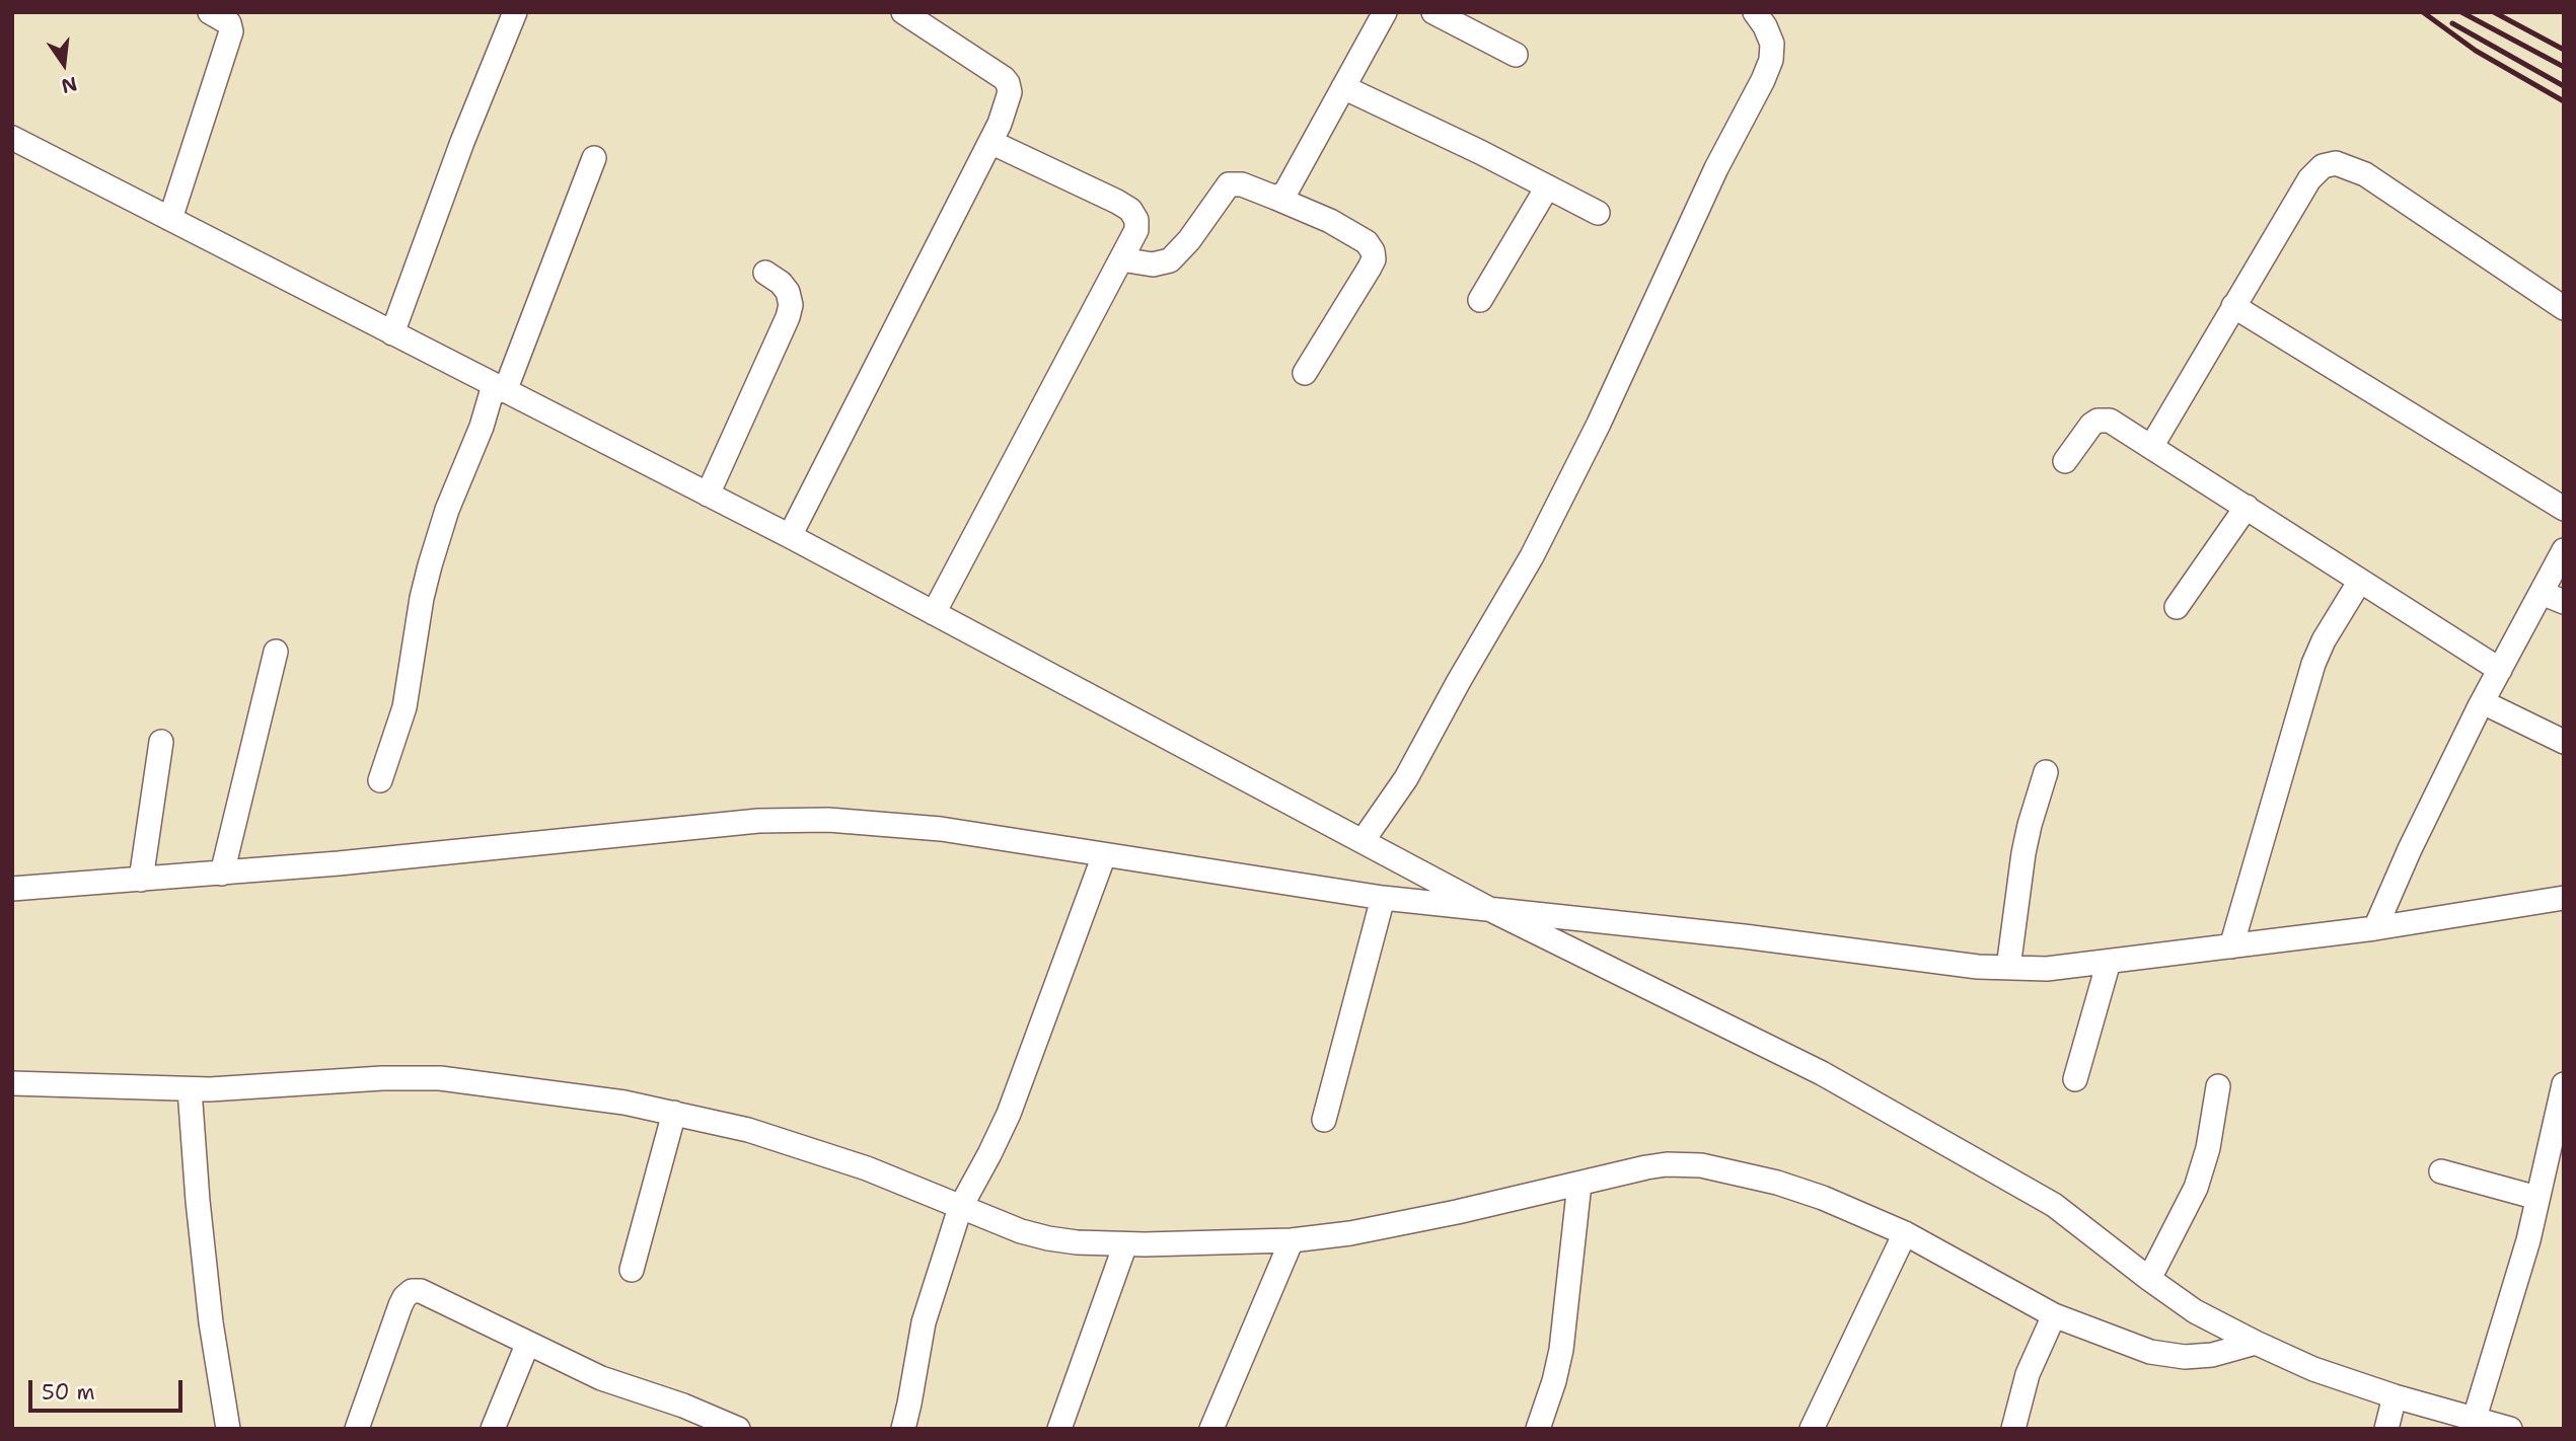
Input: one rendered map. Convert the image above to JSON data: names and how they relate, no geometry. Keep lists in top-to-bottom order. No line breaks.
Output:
{"scale_bar":"50 m","north":"bottom"}
